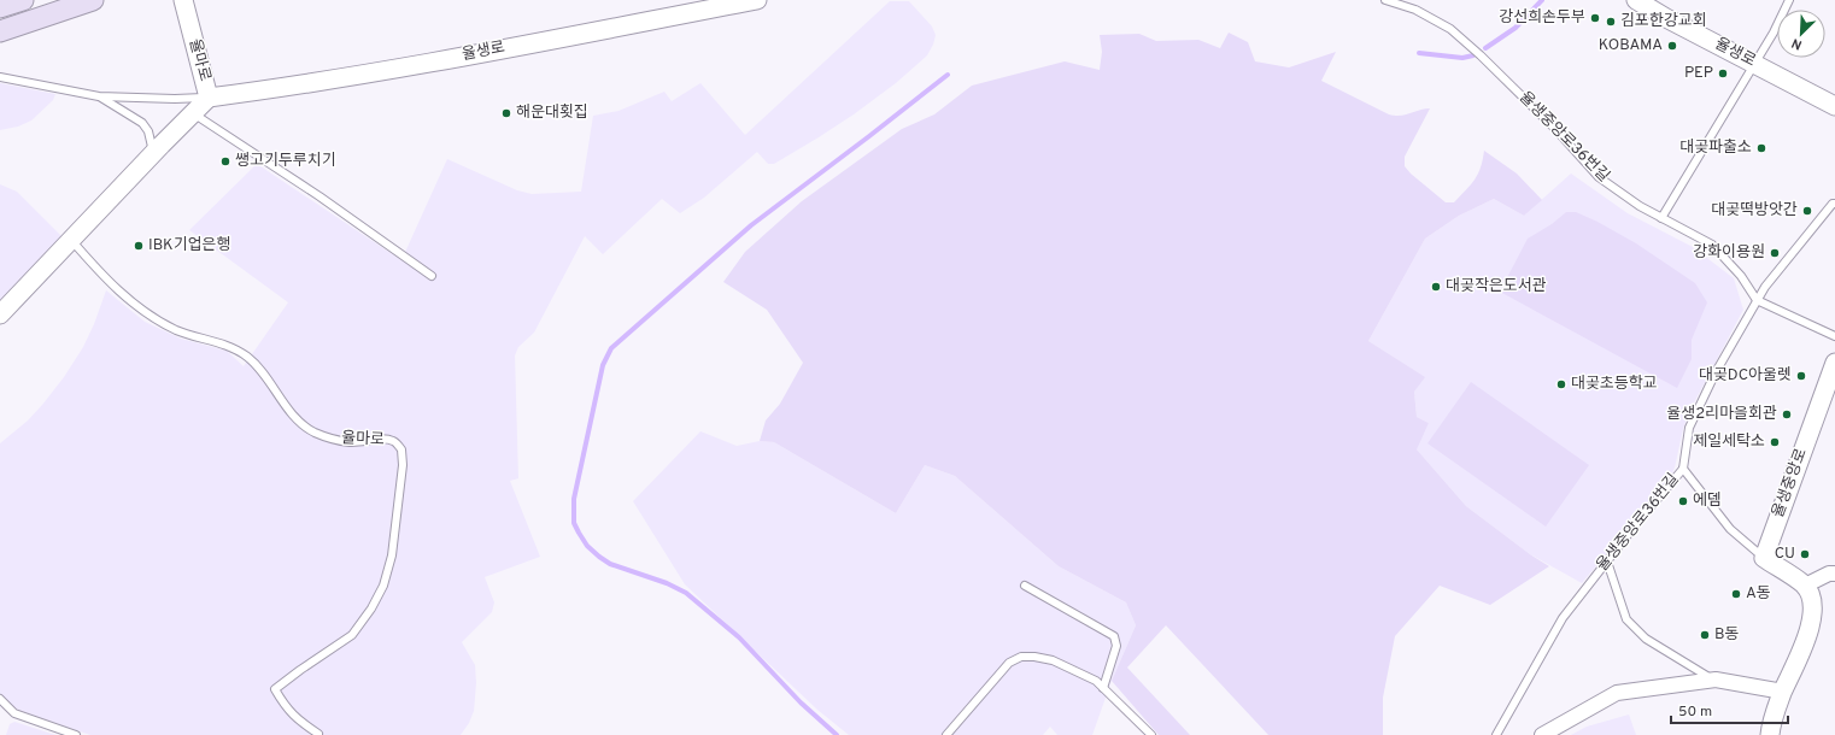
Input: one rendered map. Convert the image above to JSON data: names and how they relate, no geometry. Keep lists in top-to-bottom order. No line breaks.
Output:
{"streets":{"street":["율생로","율마로","율생중앙로"],"lane":["율생중앙로36번길"]},"crossings":[["율생로","율마로"]],"places":["강선희손두부","김포한강교회","KOBAMA","PEP","해운대횟집","대곶파출소","쌩고기두루치기","대곶떡방앗간","IBK기업은행","강화이용원","대곶작은도서관","대곶DC아울렛","대곶초등학교","율생2리마을회관","제일세탁소","에뎀","CU","A동","B동"],"scale_bar":"50 m","north":"bottom left"}
